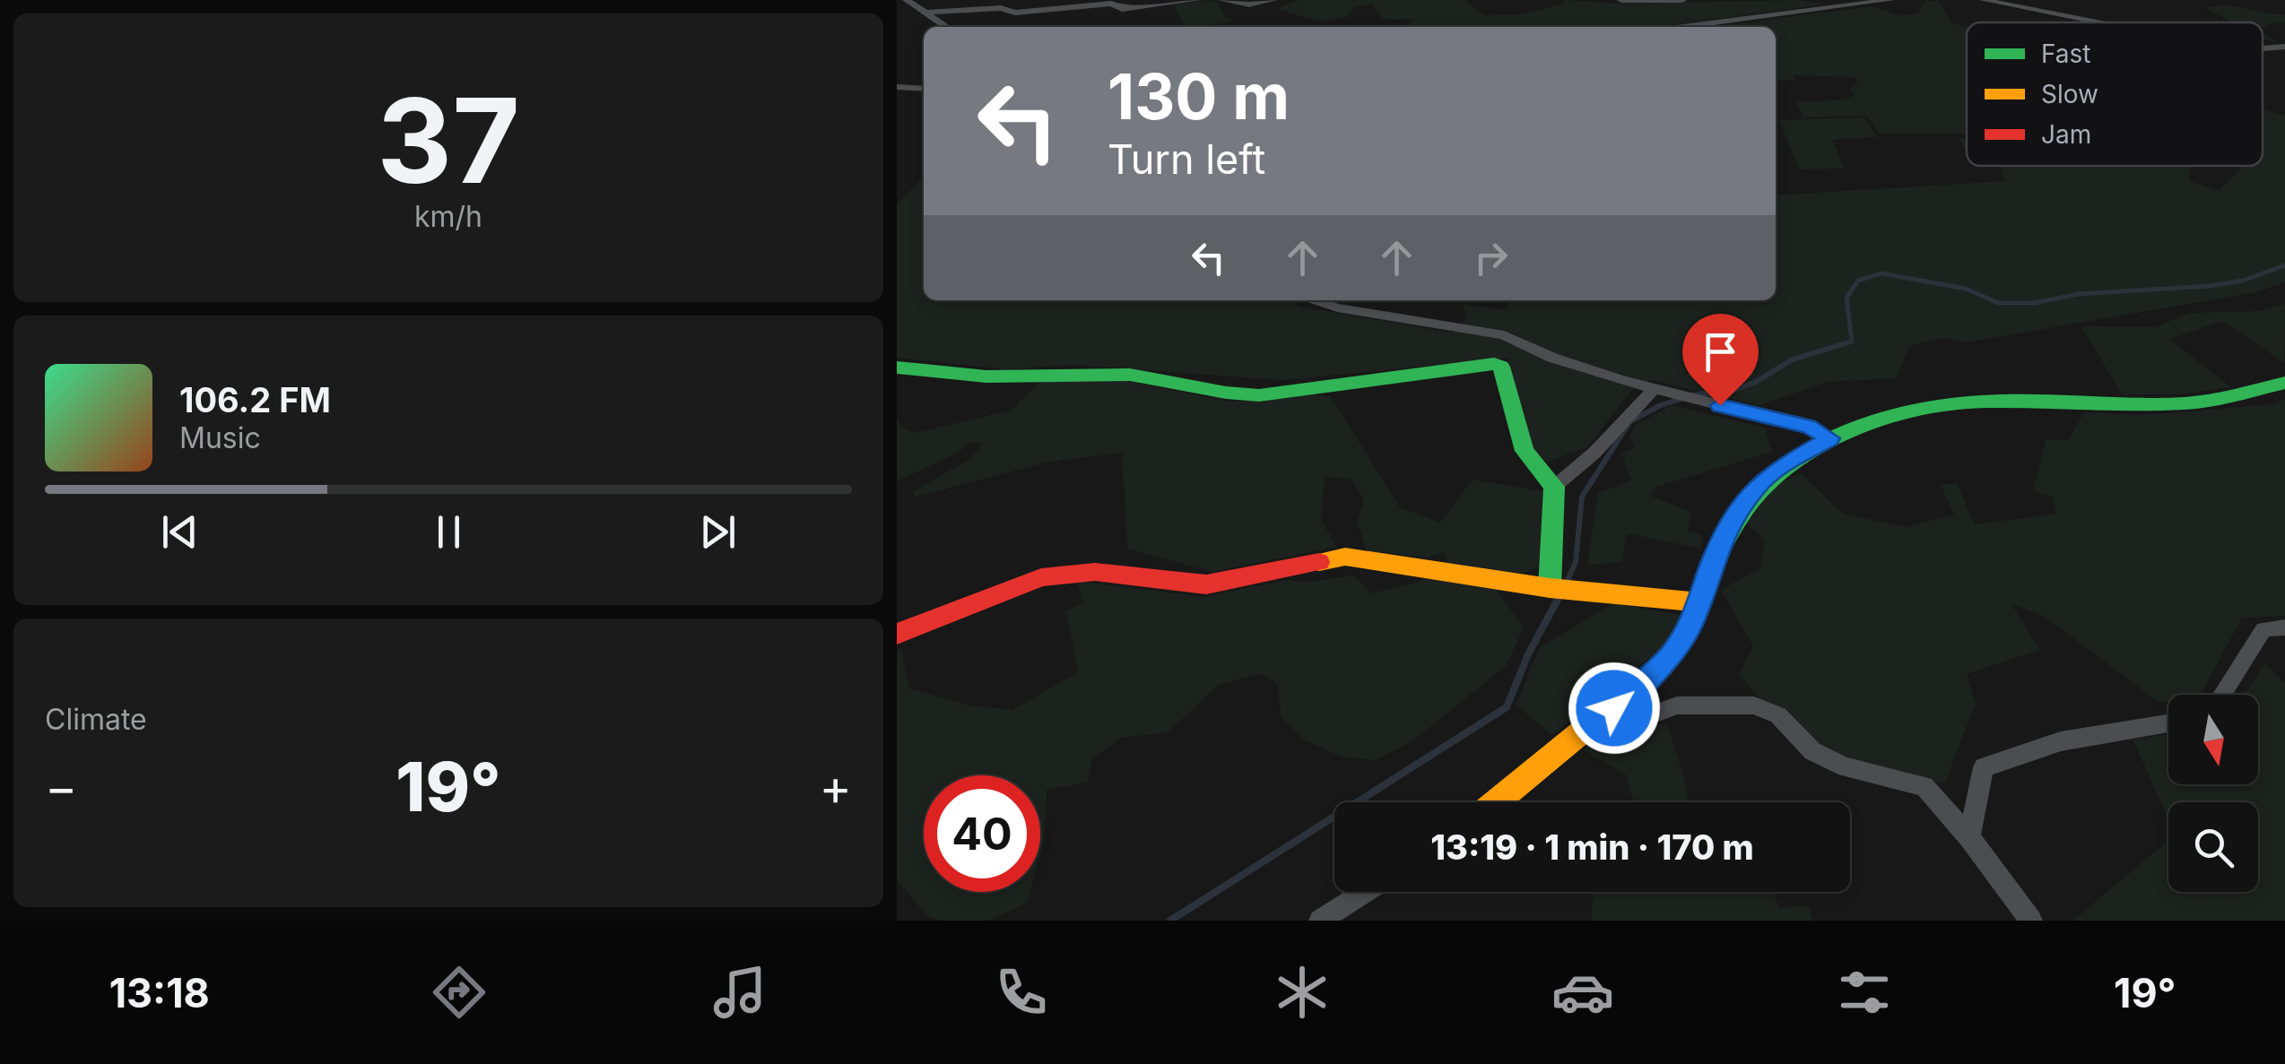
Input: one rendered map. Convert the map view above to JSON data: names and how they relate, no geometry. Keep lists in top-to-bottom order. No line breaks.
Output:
{"legend":["Fast","Slow","Jam"],"north":"bottom","page":{"tile":[["37","km/h"],"Climate"],"turn":["130 m","Turn left"],"song":["106.2 FM","Music"],"heat":["−","19°","+"],"limit":"40","trip":"13:19 · 1 min · 170 m","tabs":["13:18","19°"]}}
